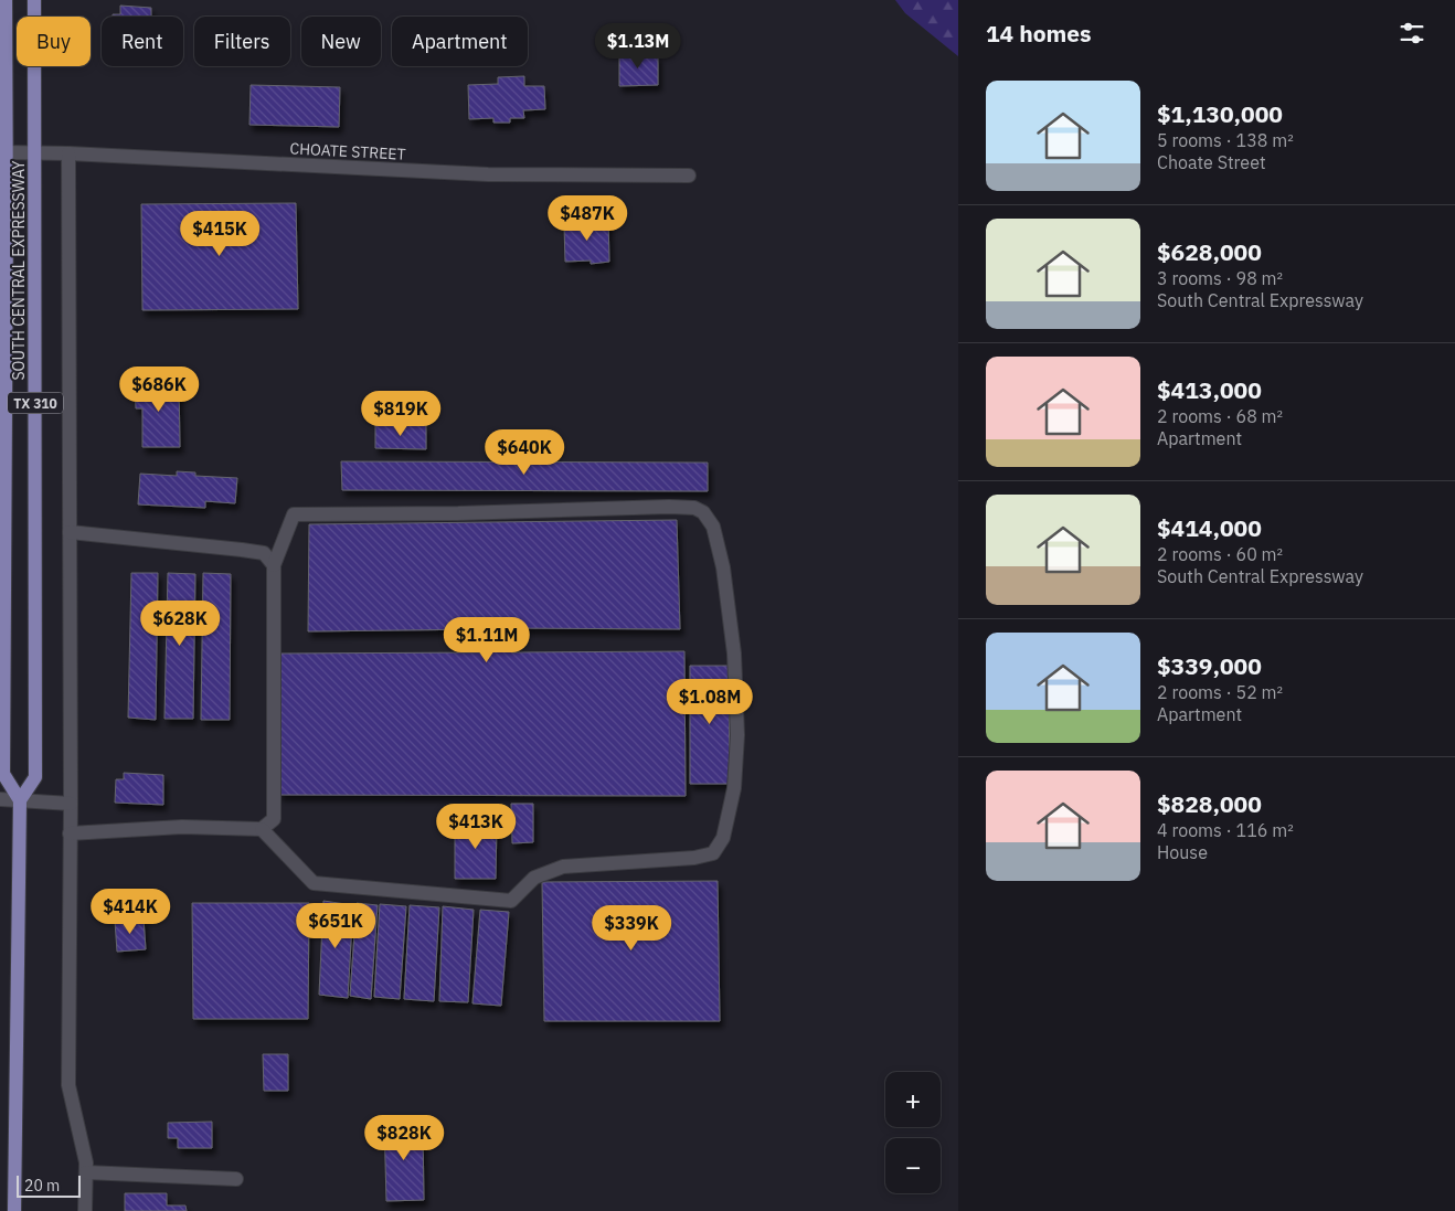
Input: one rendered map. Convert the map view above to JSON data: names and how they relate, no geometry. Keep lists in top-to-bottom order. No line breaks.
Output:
{"streets":{"main road":["SOUTH CENTRAL EXPRESSWAY","TX 310"],"street":["CHOATE STREET"]},"crossings":[["CHOATE STREET","SOUTH CENTRAL EXPRESSWAY"]],"scale_bar":"20 m","page":{"heading":"14 homes","chip":["Buy","Rent","Filters","New","Apartment"],"price":["$1.13M","$487K","$415K","$686K","$819K","$640K","$628K","$1.11M","$1.08M","$413K","$414K","$651K","$339K","$828K"],"list":[{"name":"$1,130,000","note":"5 rooms · 138 m² · Choate Street"},{"name":"$628,000","note":"3 rooms · 98 m² · South Central Expressway"},{"name":"$413,000","note":"2 rooms · 68 m² · Apartment"},{"name":"$414,000","note":"2 rooms · 60 m² · South Central Expressway"},{"name":"$339,000","note":"2 rooms · 52 m² · Apartment"},{"name":"$828,000","note":"4 rooms · 116 m² · House"}],"map_buttons":["+","−"],"scale":"20 m"}}
